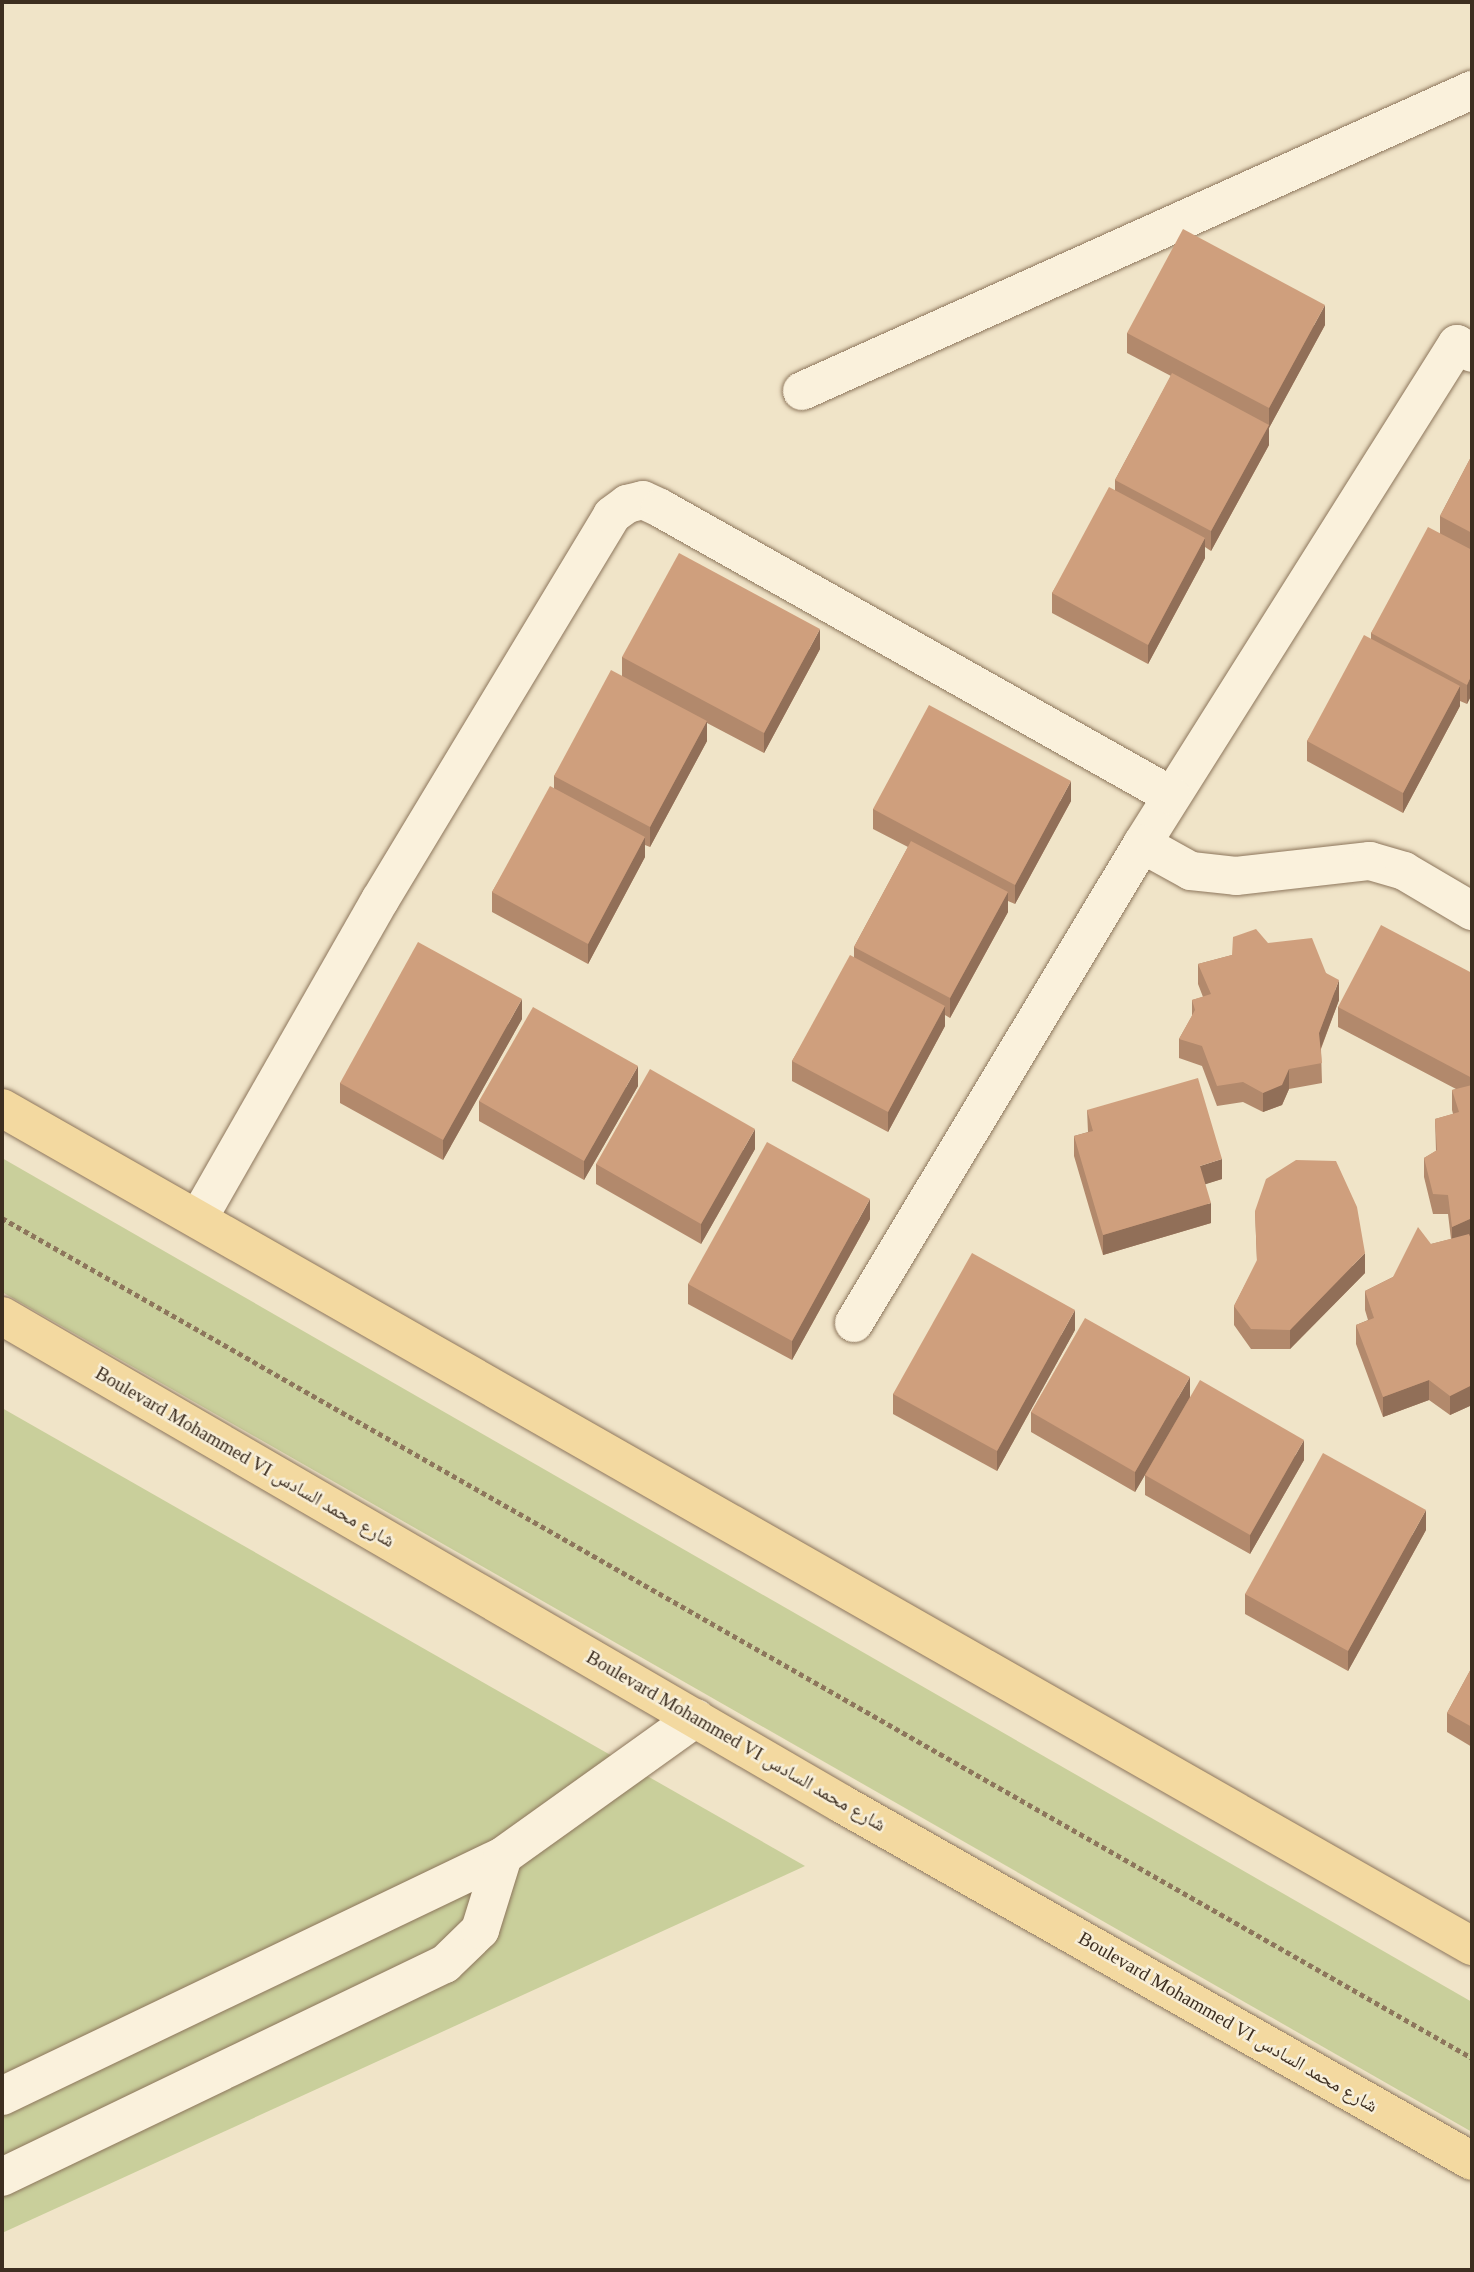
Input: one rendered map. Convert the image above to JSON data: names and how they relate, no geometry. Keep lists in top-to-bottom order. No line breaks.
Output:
{"streets":{"main road":["Boulevard Mohammed VI شارع محمد السادس"]}}
